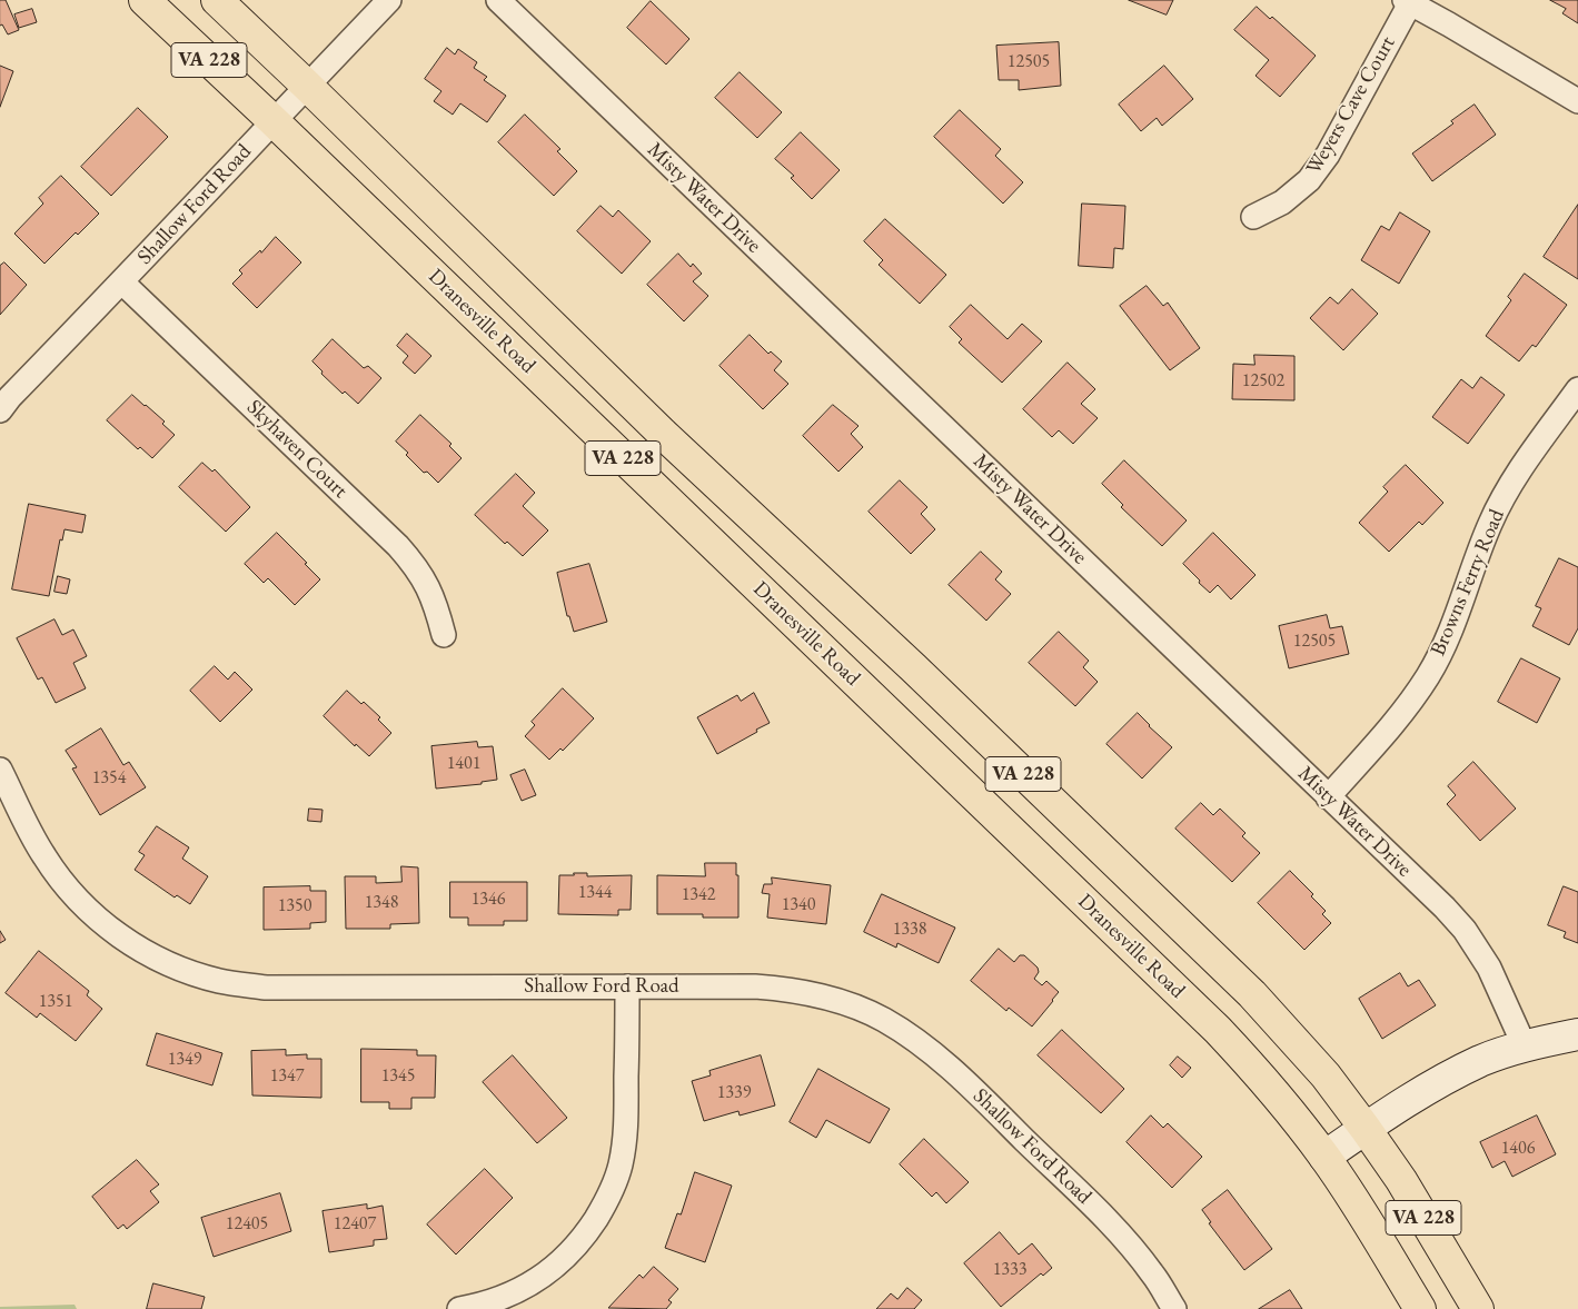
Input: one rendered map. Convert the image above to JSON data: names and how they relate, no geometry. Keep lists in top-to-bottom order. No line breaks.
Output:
{"streets":{"main road":["VA 228","Dranesville Road"],"street":["Weyers Cave Court","Misty Water Drive","Shallow Ford Road","Skyhaven Court","Browns Ferry Road"]},"crossings":[["VA 228","Shallow Ford Road"],["Misty Water Drive","Browns Ferry Road"],["Shallow Ford Road","Dranesville Road"],["Shallow Ford Road","Skyhaven Court"]],"house_numbers":["12505","12502","12505","1401","1354","1344","1342","1346","1348","1340","1350","1338","1351","1349","1347","1345","1339","1406","12405","12407","1333"]}
